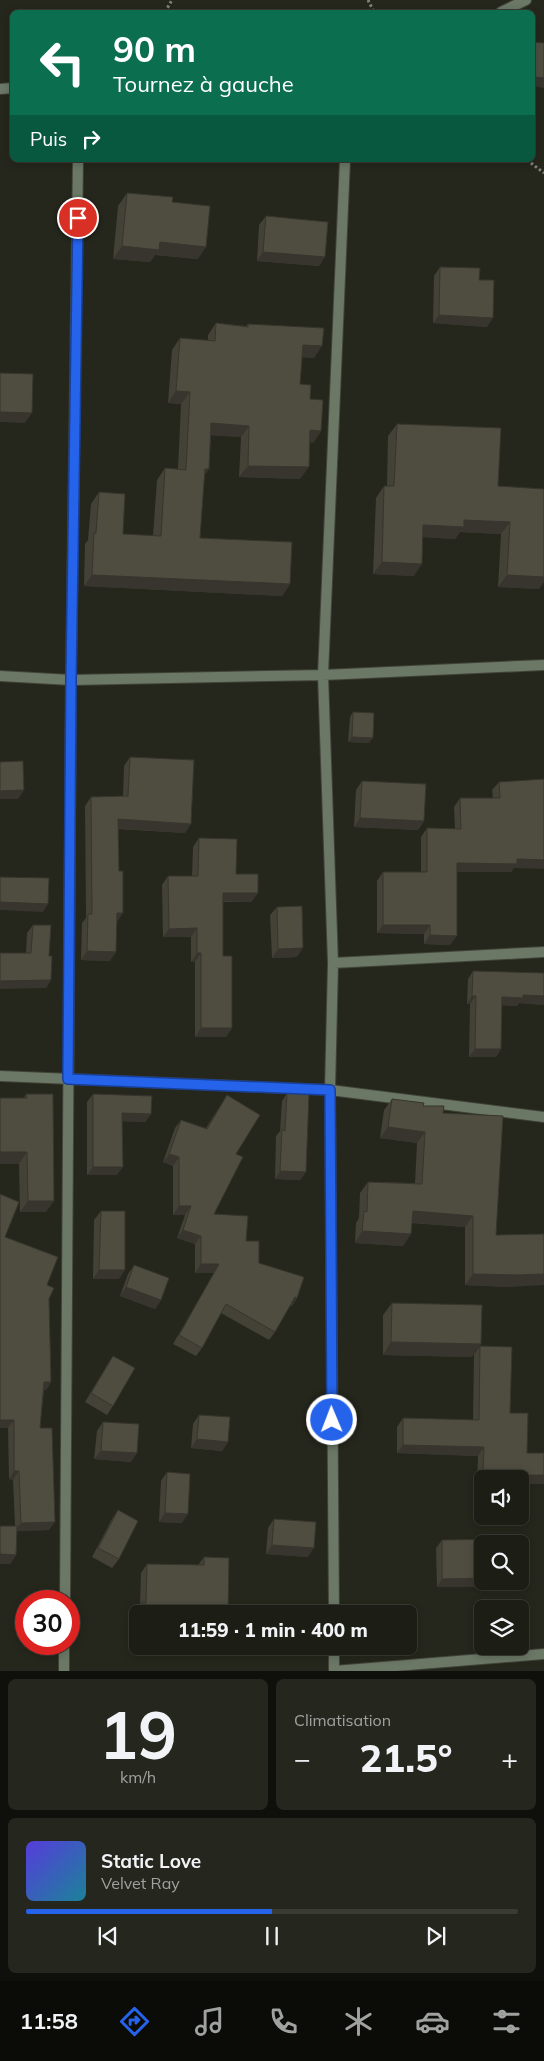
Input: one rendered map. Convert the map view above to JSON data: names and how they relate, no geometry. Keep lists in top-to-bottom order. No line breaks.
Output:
{"page":{"turn":["90 m","Tournez à gauche"],"then":"Puis","limit":"30","trip":"11:59 · 1 min · 400 m","tile":[["19","km/h"],"Climatisation"],"heat":["−","21.5°","+"],"song":["Static Love","Velvet Ray"],"tabs":"11:58"}}
